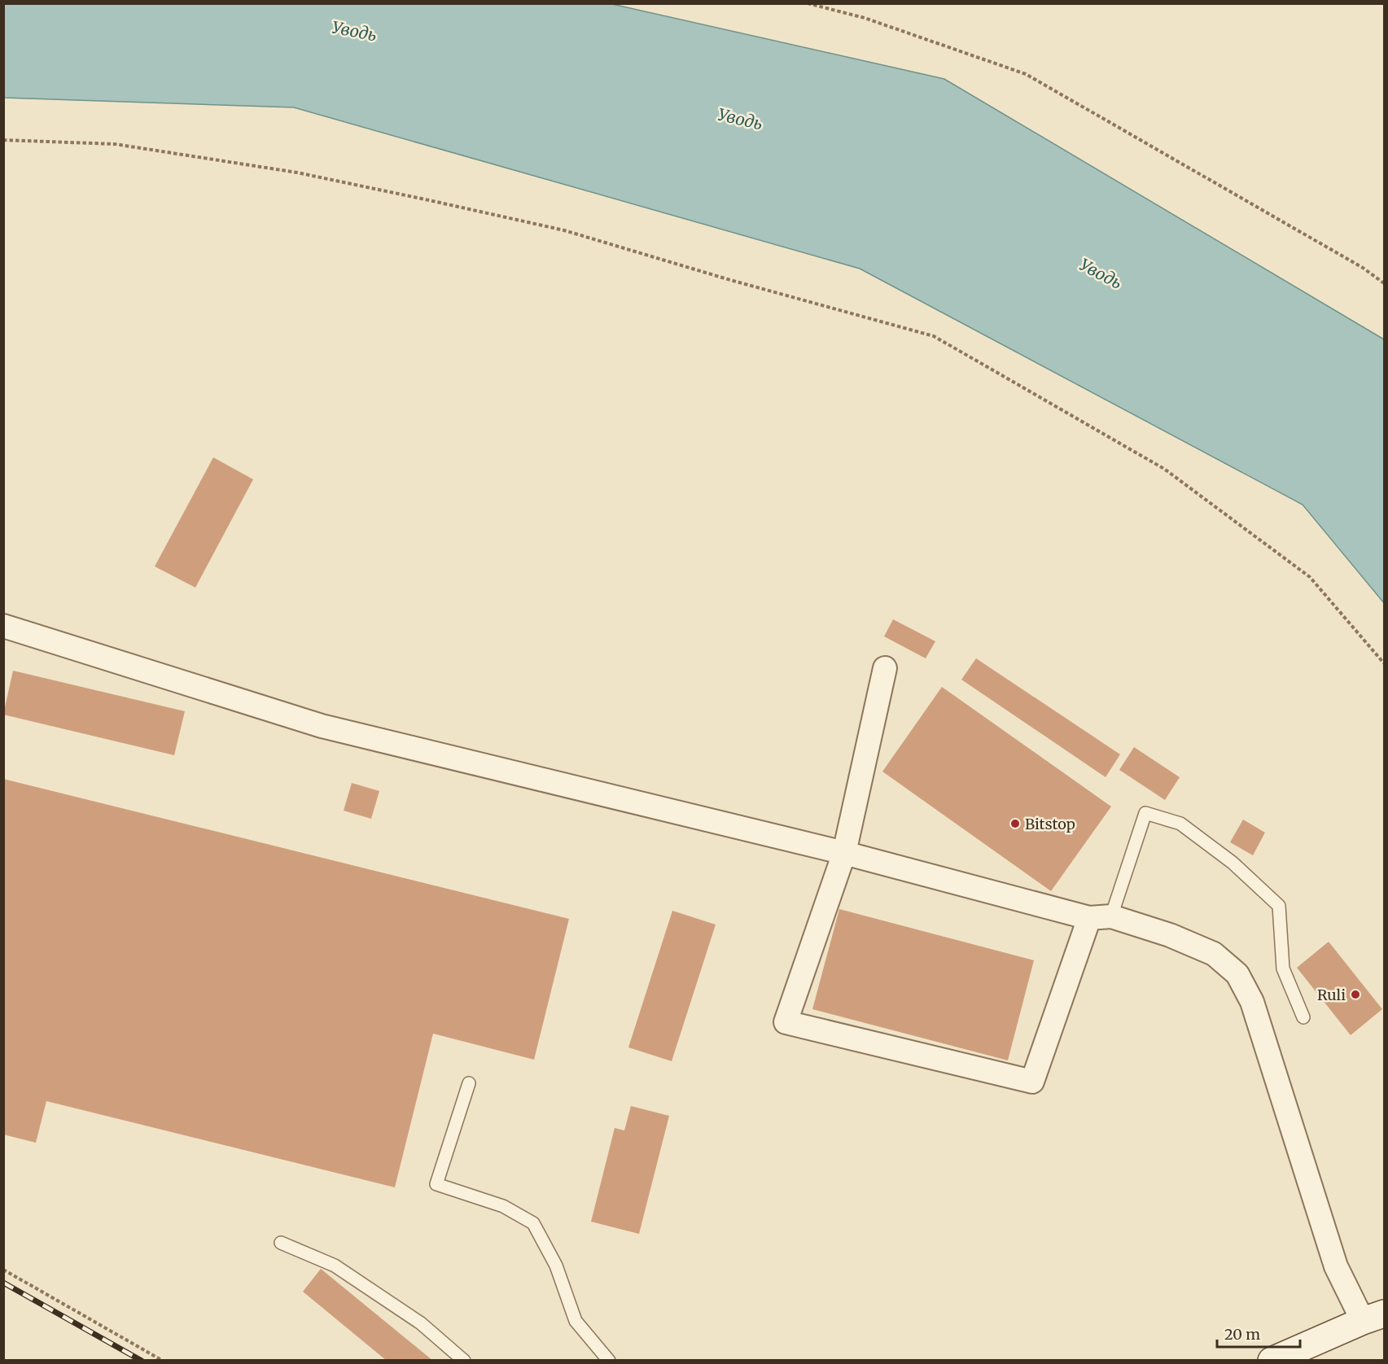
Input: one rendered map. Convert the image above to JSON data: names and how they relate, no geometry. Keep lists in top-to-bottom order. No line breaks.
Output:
{"water":["Уводь"],"places":["Bitstop","Ruli"],"scale_bar":"20 m"}
